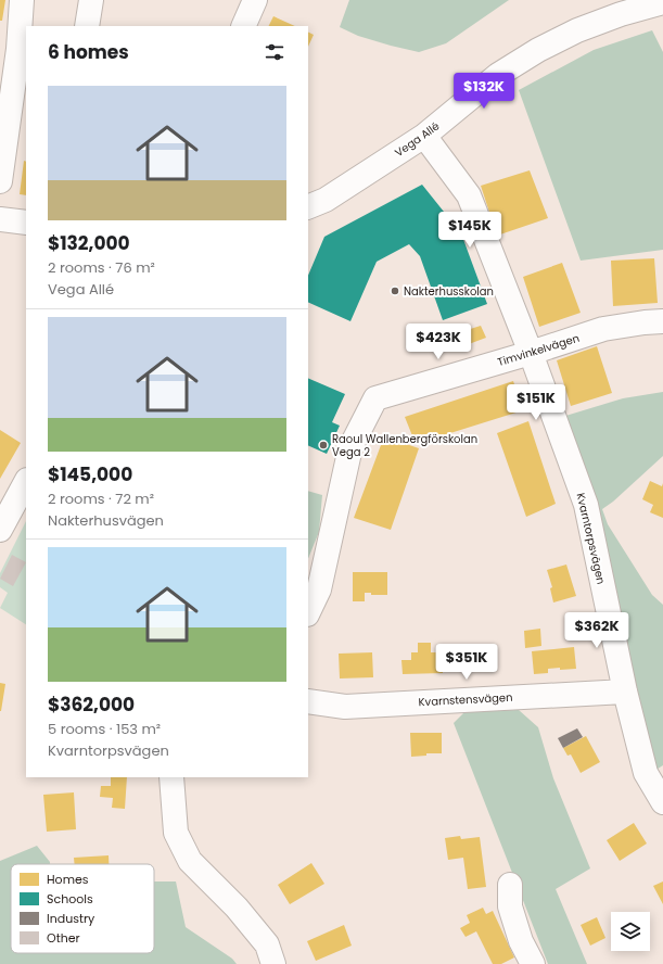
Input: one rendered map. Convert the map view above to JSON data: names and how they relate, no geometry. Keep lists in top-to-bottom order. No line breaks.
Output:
{"streets":{"street":["Vega Allé","Timvinkelvägen","Kvarntorpsvägen","Kvarnstensvägen"]},"crossings":[["Vega Allé","Kvarntorpsvägen"],["Timvinkelvägen","Kvarntorpsvägen"],["Kvarntorpsvägen","Kvarnstensvägen"]],"places":["Nakterhusskolan","Raoul Wallenbergförskolan Vega 2"],"legend":["Homes","Schools","Industry","Other"],"page":{"heading":"6 homes","price":["$132K","$145K","$423K","$151K","$362K","$351K"],"list":[{"name":"$132,000","note":"2 rooms · 76 m² · Vega Allé"},{"name":"$145,000","note":"2 rooms · 72 m² · Nakterhusvägen"},{"name":"$362,000","note":"5 rooms · 153 m² · Kvarntorpsvägen"}]}}
